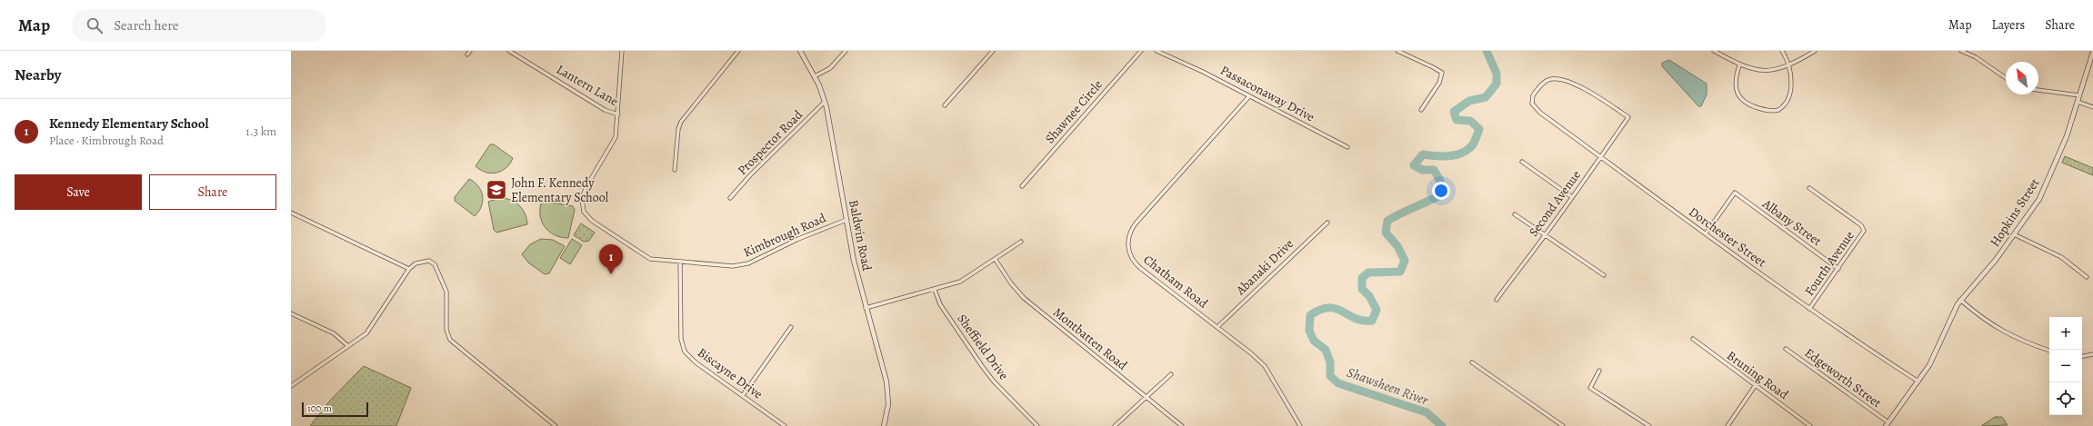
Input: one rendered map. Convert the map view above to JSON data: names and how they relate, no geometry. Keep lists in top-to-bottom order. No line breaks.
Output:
{"streets":{"street":["Lantern Lane","Passaconaway Drive","Shawnee Circle","Prospector Road","Second Avenue","Hopkins Street","Albany Street","Kimbrough Road","Baldwin Road","Dorchester Street","Fourth Avenue","Abanaki Drive","Chatham Road","Montbatten Road","Sheffield Drive","Biscayne Drive","Bruning Road","Edgeworth Street"]},"crossings":[["Lantern Lane","Kimbrough Road"],["Passaconaway Drive","Chatham Road"],["Prospector Road","Baldwin Road"],["Second Avenue","Dorchester Street"],["Hopkins Street","Dorchester Street"],["Hopkins Street","Edgeworth Street"],["Albany Street","Dorchester Street"],["Albany Street","Fourth Avenue"],["Kimbrough Road","Baldwin Road"],["Kimbrough Road","Biscayne Drive"],["Dorchester Street","Fourth Avenue"],["Abanaki Drive","Chatham Road"]],"water":["Shawsheen River"],"places":{"school or university":["John F. Kennedy Elementary School"]},"scale_bar":"100 m","north":"top left","page":{"header":"Map","search":"Search here","nav":["Map","Layers","Share"],"heading":"Nearby","list":[{"mark":"1","name":"Kennedy Elementary School","note":"Place · Kimbrough Road","value":"1.3 km"}],"buttons":["Save","Share"],"pins":"1","map_buttons":["+","−"],"scale":"100 m"}}
